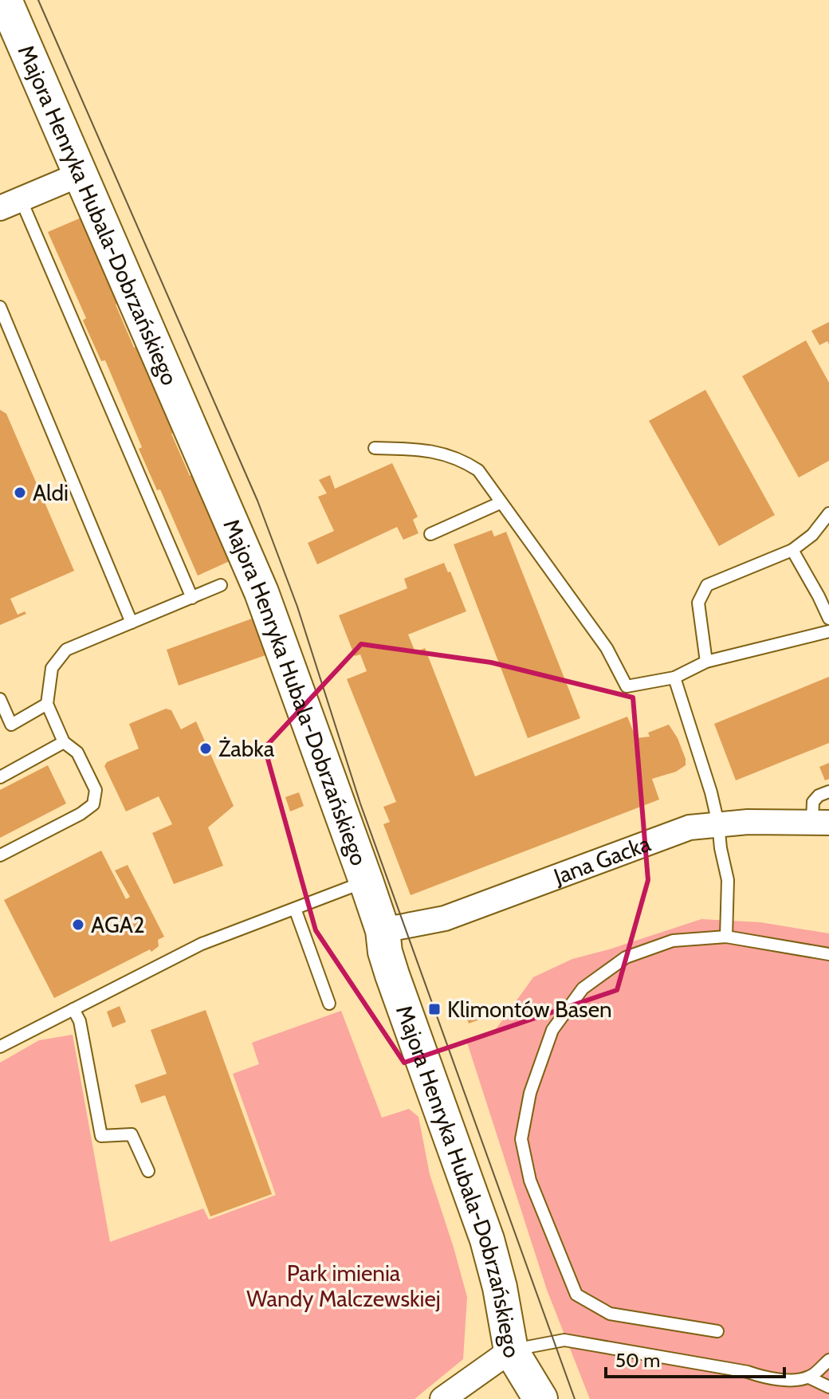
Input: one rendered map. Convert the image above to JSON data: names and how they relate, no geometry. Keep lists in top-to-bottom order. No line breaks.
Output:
{"streets":{"street":["Majora Henryka Hubala-Dobrzańskiego","Jana Gacka"]},"crossings":[["Majora Henryka Hubala-Dobrzańskiego","Jana Gacka"]],"parks":["Park imienia Wandy Malczewskiej"],"places":{"other":["Aldi","Żabka","AGA2"],"transit":["Klimontów Basen"]},"scale_bar":"50 m"}
